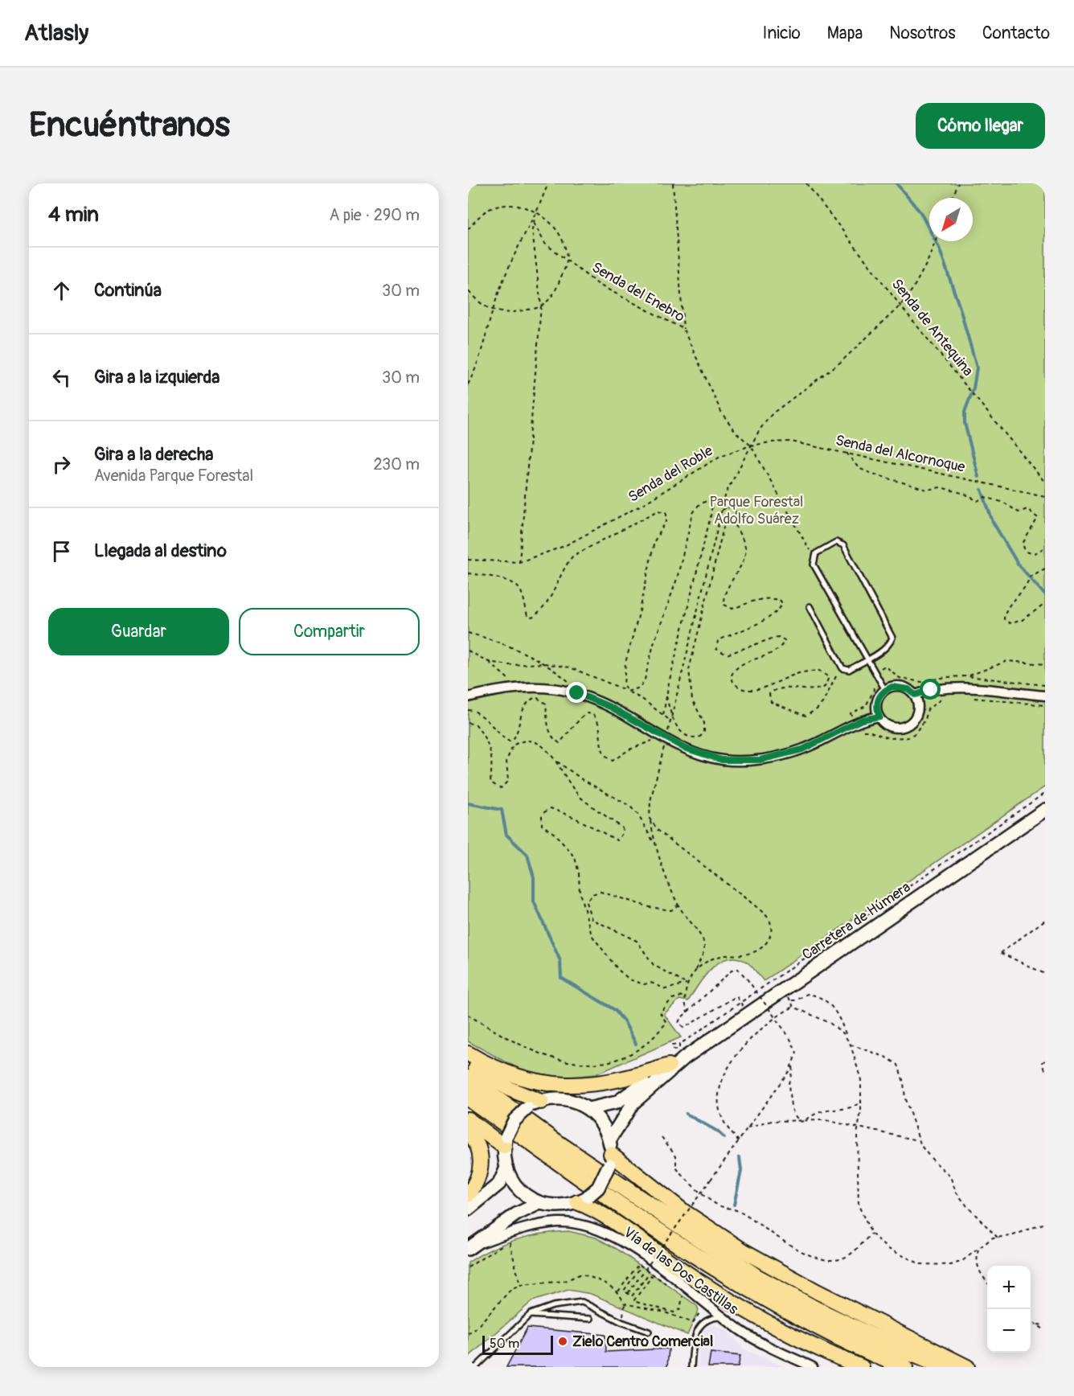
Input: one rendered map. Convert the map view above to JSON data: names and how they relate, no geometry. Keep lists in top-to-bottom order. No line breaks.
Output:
{"streets":{"main road":["Carretera de Húmera"],"street":["Vía de las Dos Castillas"],"path":["Senda del Enebro","Senda de Antequina","Senda del Alcornoque","Senda del Roble"]},"crossings":[["Senda del Enebro","Senda del Alcornoque"],["Senda del Enebro","Senda del Roble"],["Senda del Alcornoque","Senda del Roble"]],"parks":["Parque Forestal Adolfo Suárez"],"places":["Zielo Centro Comercial"],"scale_bar":"50 m","north":"bottom left","page":{"header":"Atlasly","nav":["Inicio","Mapa","Nosotros","Contacto"],"buttons":["Cómo llegar",["Guardar","Compartir"]],"title":"Encuéntranos","heading":["4 min","A pie · 290 m"],"list":[["Continúa","30 m"],["Gira a la izquierda","30 m"],["Gira a la derecha","Avenida Parque Forestal","230 m"],"Llegada al destino"],"map_buttons":["+","−"],"scale":"50 m"}}
